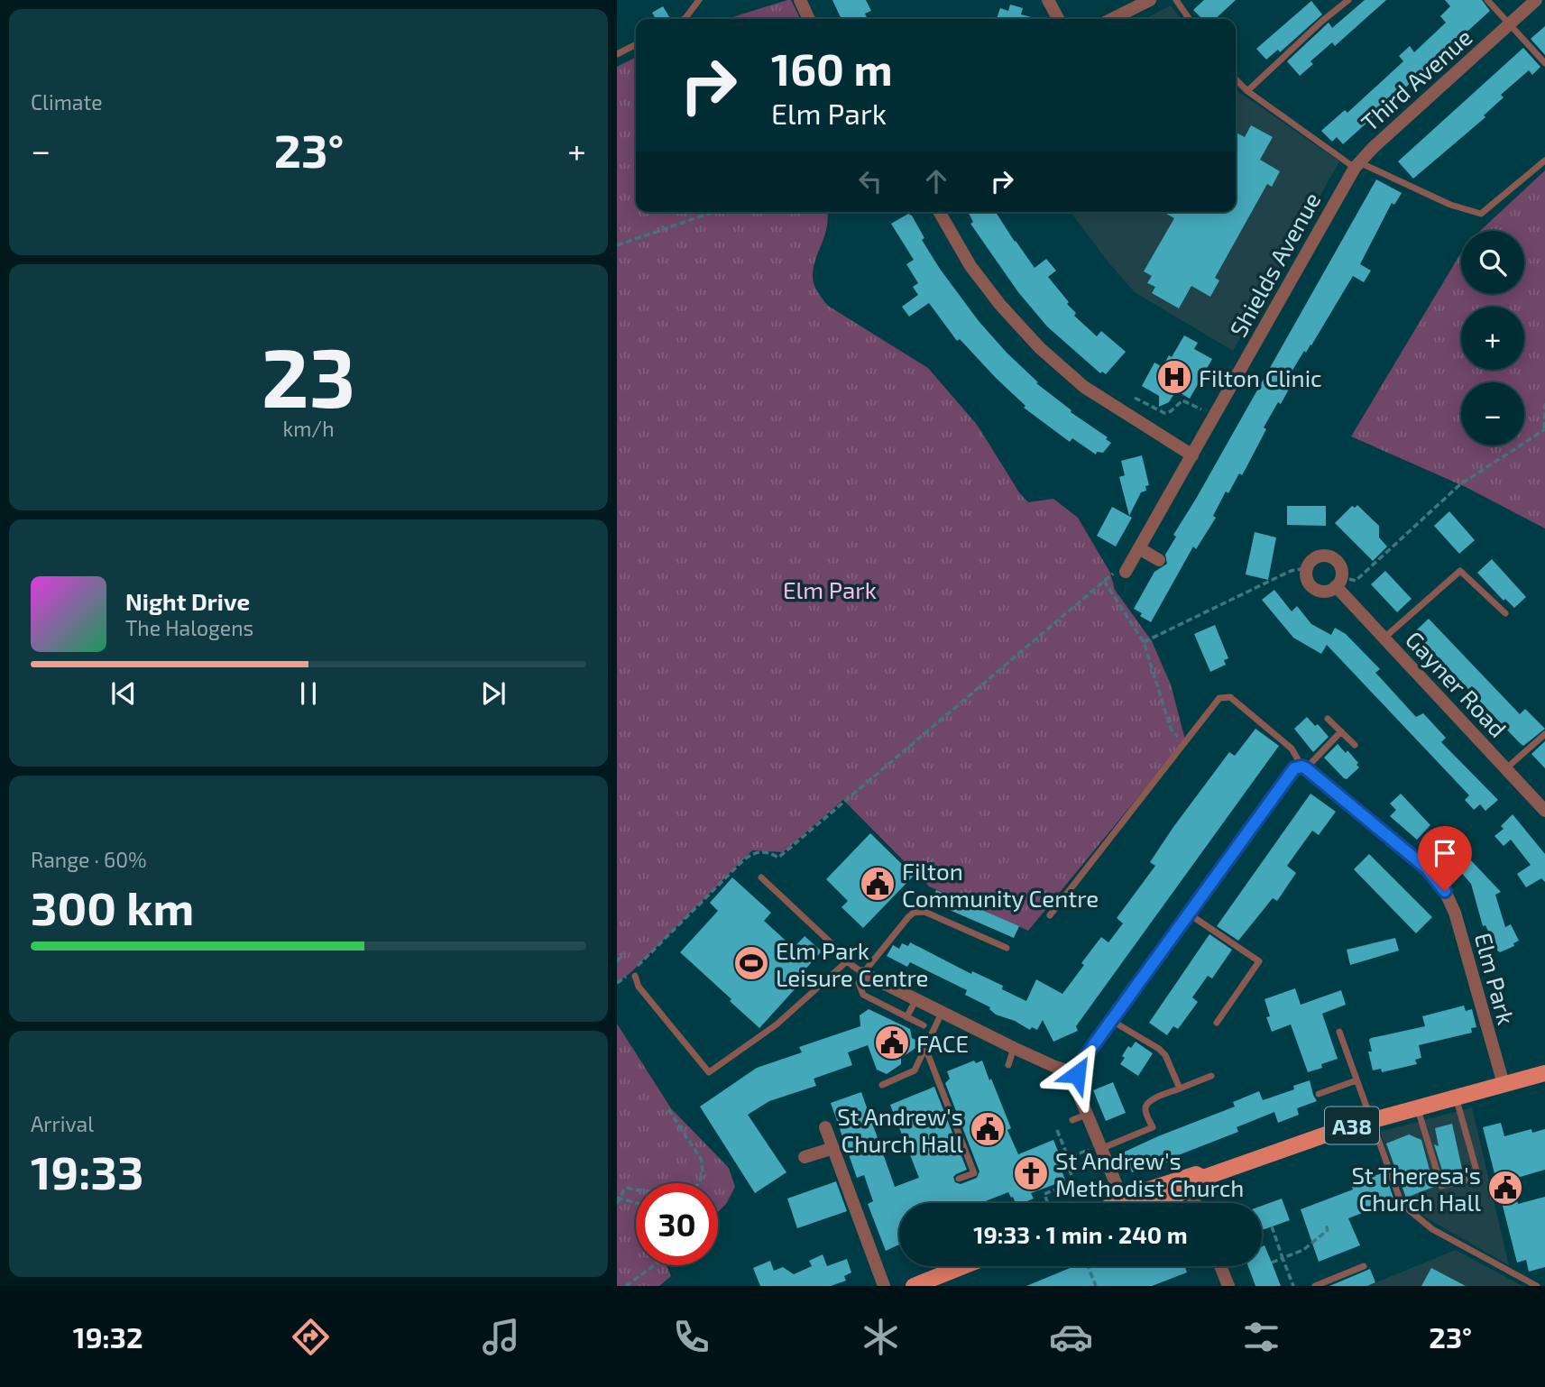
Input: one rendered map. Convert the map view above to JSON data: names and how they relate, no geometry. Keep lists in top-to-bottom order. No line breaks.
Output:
{"streets":{"main road":["A38"],"street":["Third Avenue","Shields Avenue","Gayner Road","Elm Park"]},"crossings":[["Third Avenue","Shields Avenue"],["Elm Park","A38"]],"parks":["Elm Park"],"places":{"hospital":["Filton Clinic"],"public building":["Filton Community Centre","FACE","St Andrew's Church Hall","St Theresa's Church Hall"],"sports":["Elm Park Leisure Centre"],"church":["St Andrew's Methodist Church"]},"page":{"tile":["Climate",["23","km/h"],["Range · 60%","300 km"],["Arrival","19:33"]],"turn":["160 m","Elm Park"],"heat":["−","23°","+"],"map_buttons":["+","−"],"song":["Night Drive","The Halogens"],"limit":"30","trip":"19:33 · 1 min · 240 m","tabs":["19:32","23°"]}}
